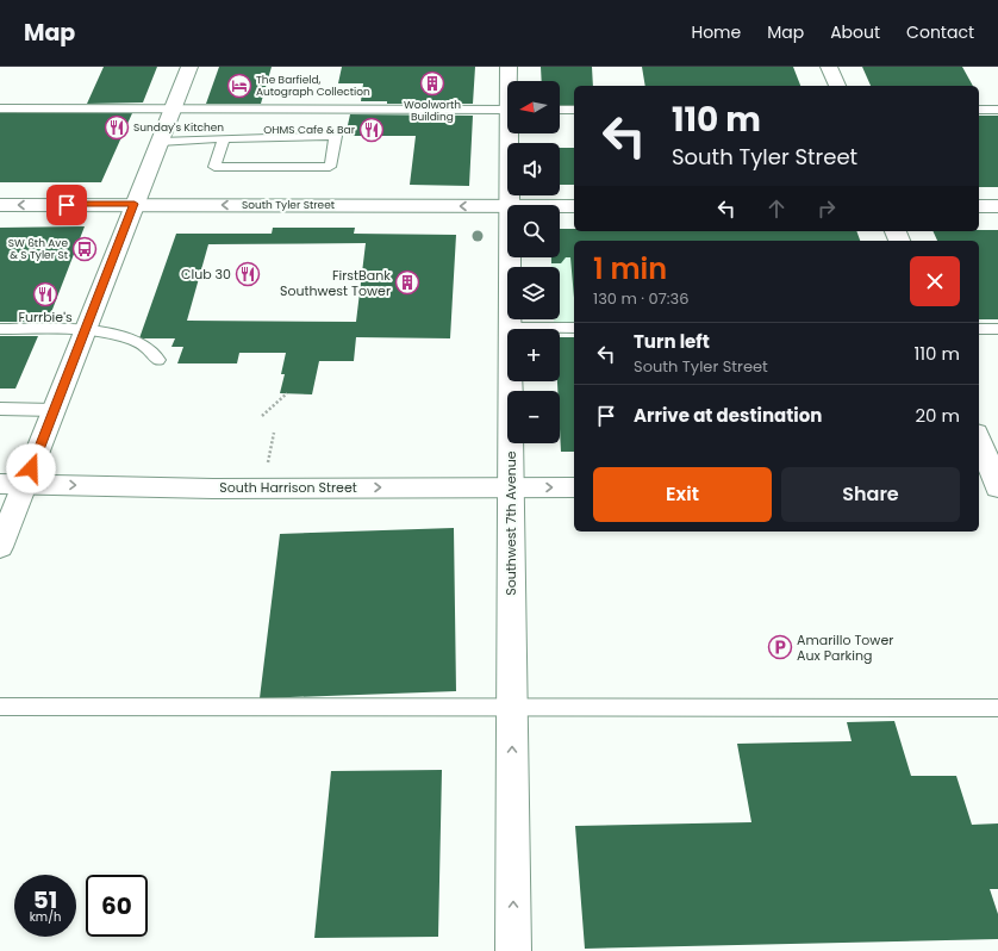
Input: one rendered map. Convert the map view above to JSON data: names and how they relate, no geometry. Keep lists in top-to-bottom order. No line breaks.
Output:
{"streets":{"main road":["South Tyler Street","South Harrison Street","Southwest 7th Avenue"]},"crossings":[["South Harrison Street","Southwest 7th Avenue"]],"one_way":["South Tyler Street","South Harrison Street"],"places":{"building":["Woolworth Building","FirstBank Southwest Tower"],"hotel":["The Barfield, Autograph Collection"],"restaurant":["Sunday's Kitchen","OHMS Cafe & Bar","Club 30","Furrbie's"],"bus stop":["SW 6th Ave & S Tyler St"],"parking":["Amarillo Tower Aux Parking"]},"north":"left","page":{"header":"Map","nav":["Home","Map","About","Contact"],"map_buttons":["+","−"],"turn":["110 m","South Tyler Street"],"heading":["1 min","130 m · 07:36"],"list":[{"name":"Turn left","note":"South Tyler Street","value":"110 m"},{"name":"Arrive at destination","value":"20 m"}],"buttons":["Exit","Share"],"speed":"51 km/h","limit":"60"}}
